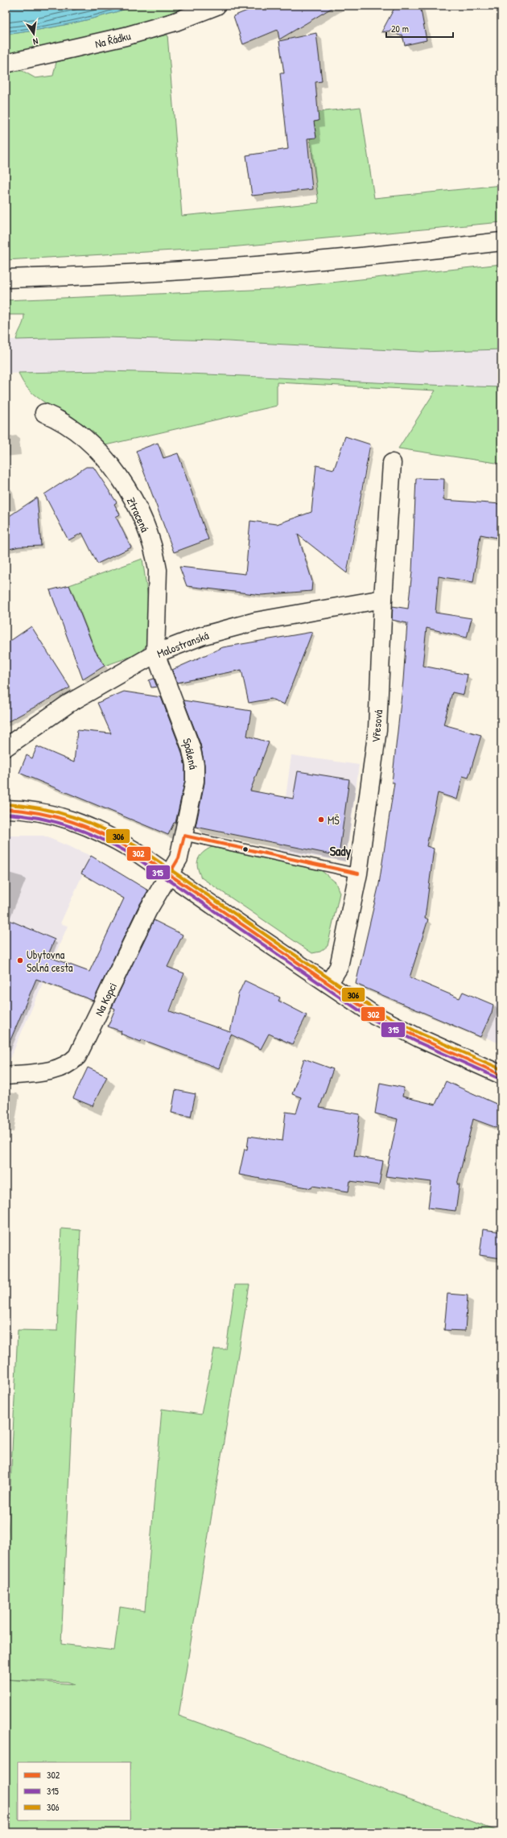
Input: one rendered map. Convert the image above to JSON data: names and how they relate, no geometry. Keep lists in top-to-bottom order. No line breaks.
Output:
{"streets":{"street":["Na Řádku","Ztracená","Malostranská","Vřesová","Spálená","Na Kopci"]},"crossings":[["Ztracená","Malostranská"],["Ztracená","Spálená"],["Malostranská","Vřesová"],["Malostranská","Spálená"],["Spálená","Na Kopci"]],"districts":["Sady"],"places":["MŠ","Ubytovna Solná cesta"],"lines":["transit line 306","transit line 302","transit line 315"],"legend":["302","315","306"],"scale_bar":"20 m","north":"bottom"}
